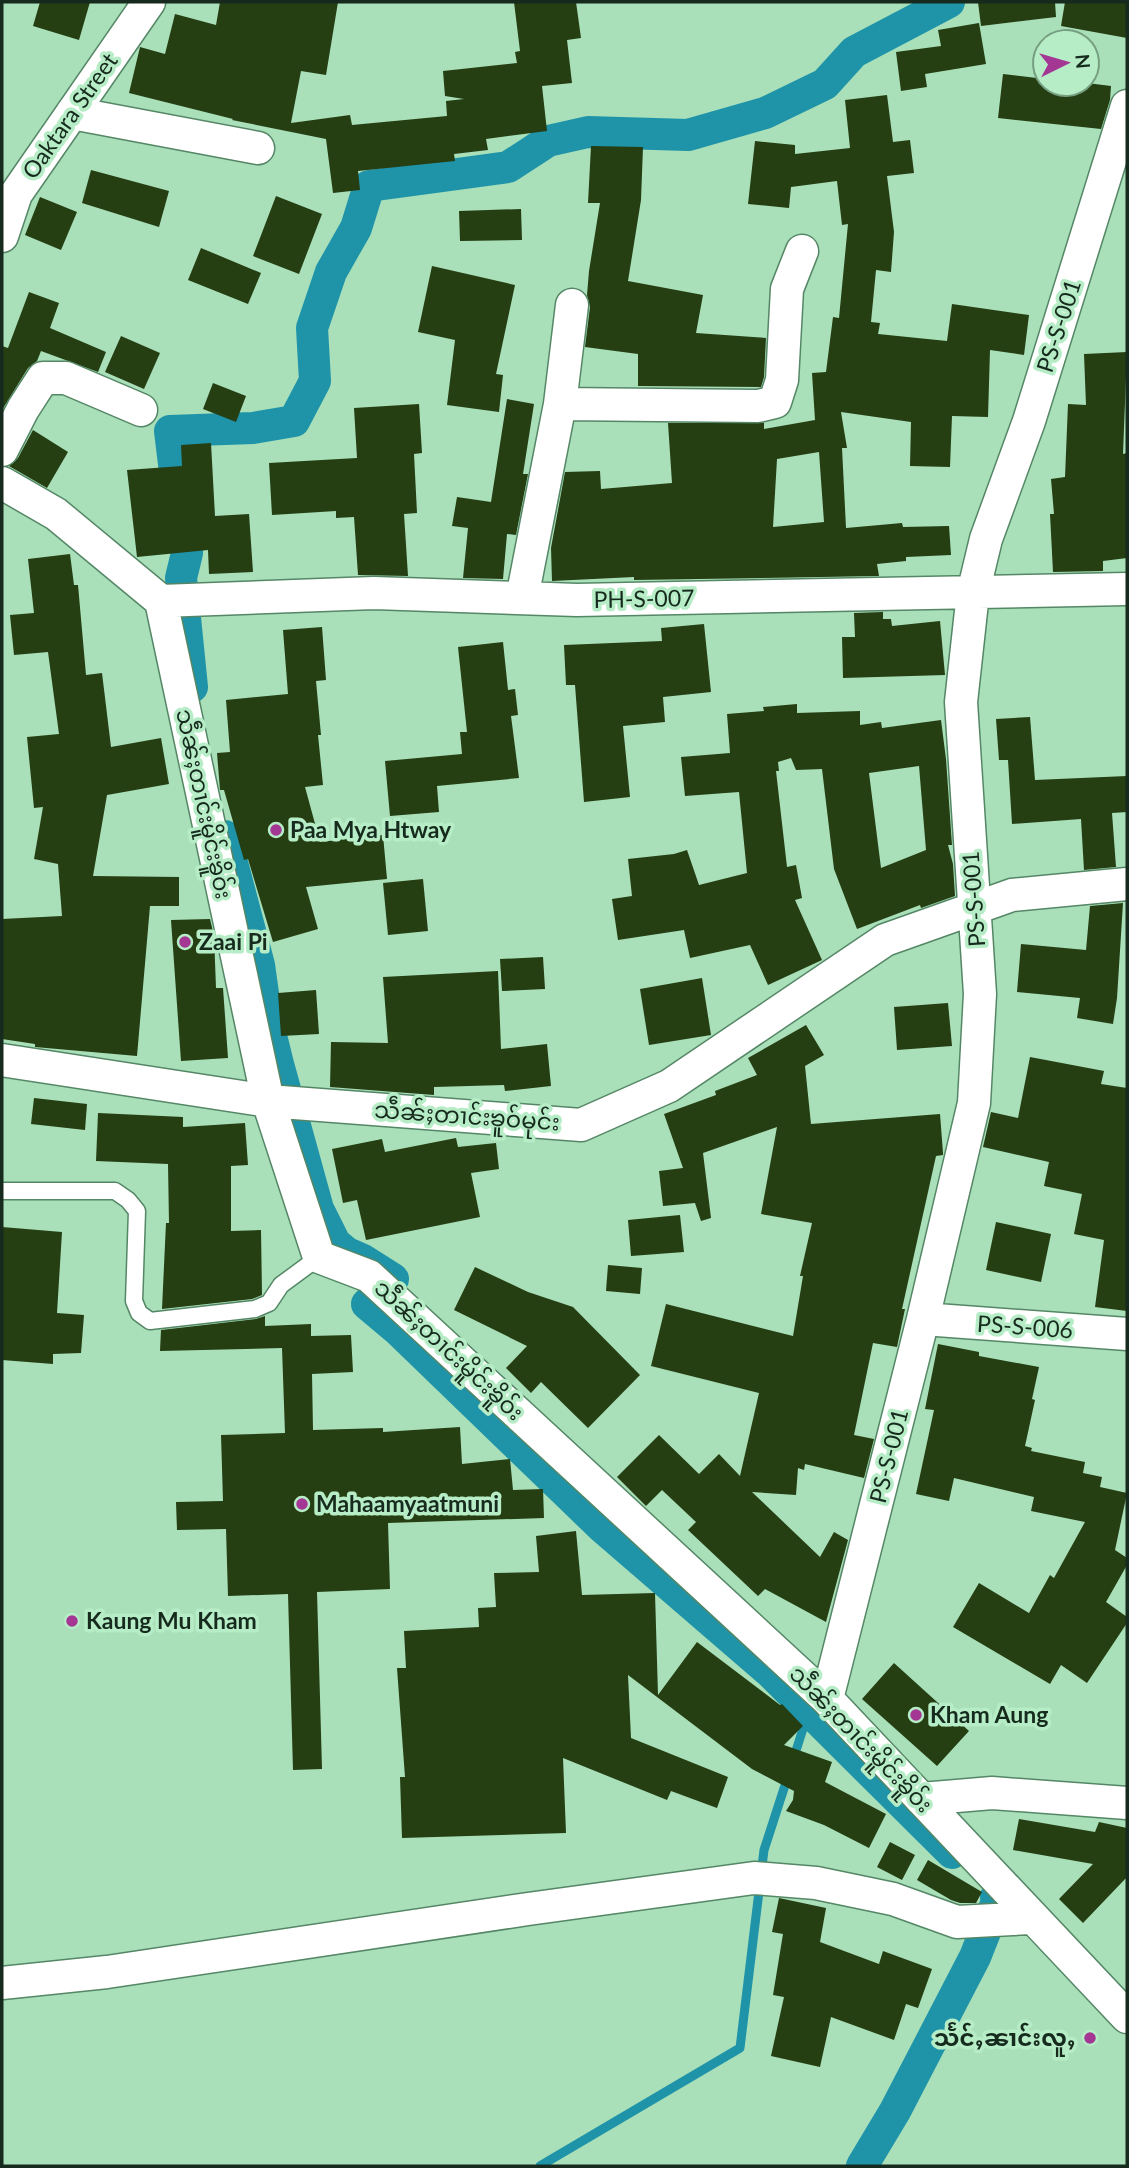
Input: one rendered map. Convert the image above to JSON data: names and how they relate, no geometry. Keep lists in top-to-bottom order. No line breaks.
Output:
{"streets":{"street":["Oaktara Street","PS-S-001","PH-S-007","သဵၼ်ႈတၢင်းမိူင်းၶိူဝ်း","သဵၼ်ႈတၢင်းၶူဝ်မုင်း","PS-S-006"]},"crossings":[["PS-S-001","PH-S-007"],["PS-S-001","သဵၼ်ႈတၢင်းမိူင်းၶိူဝ်း"],["PS-S-001","သဵၼ်ႈတၢင်းၶူဝ်မုင်း"],["PS-S-001","PS-S-006"],["PH-S-007","သဵၼ်ႈတၢင်းမိူင်းၶိူဝ်း"],["သဵၼ်ႈတၢင်းမိူင်းၶိူဝ်း","သဵၼ်ႈတၢင်းၶူဝ်မုင်း"]],"places":["Paa Mya Htway","Zaai Pi","Mahaamyaatmuni","Kaung Mu Kham","Kham Aung","သႅင်ႇၼၢင်းလူႇ"],"north":"right"}
